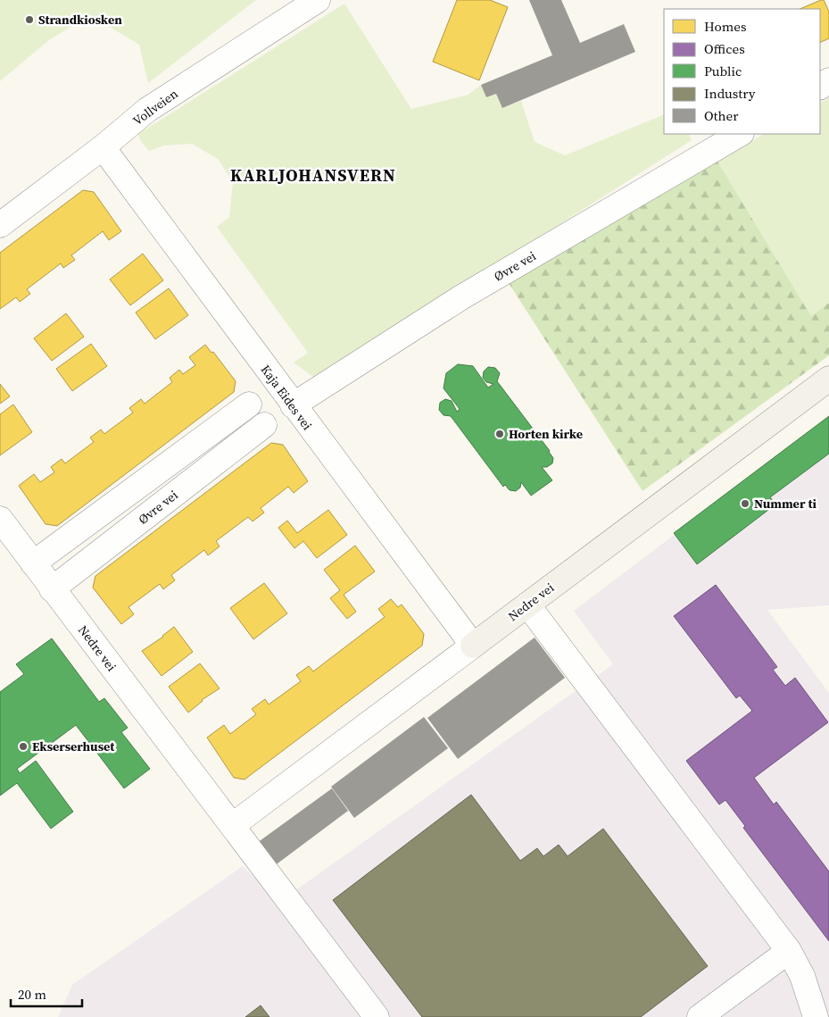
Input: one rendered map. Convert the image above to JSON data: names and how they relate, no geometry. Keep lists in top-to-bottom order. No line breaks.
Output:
{"streets":{"main road":["Nedre vei"],"street":["Vollveien","Øvre vei","Kaja Eides vei"]},"crossings":[["Vollveien","Kaja Eides vei"],["Øvre vei","Kaja Eides vei"],["Øvre vei","Nedre vei"],["Kaja Eides vei","Nedre vei"]],"districts":["KARLJOHANSVERN"],"places":["Strandkiosken","Horten kirke","Nummer ti","Ekserserhuset"],"legend":["Homes","Offices","Public","Industry","Other"],"scale_bar":"20 m"}
